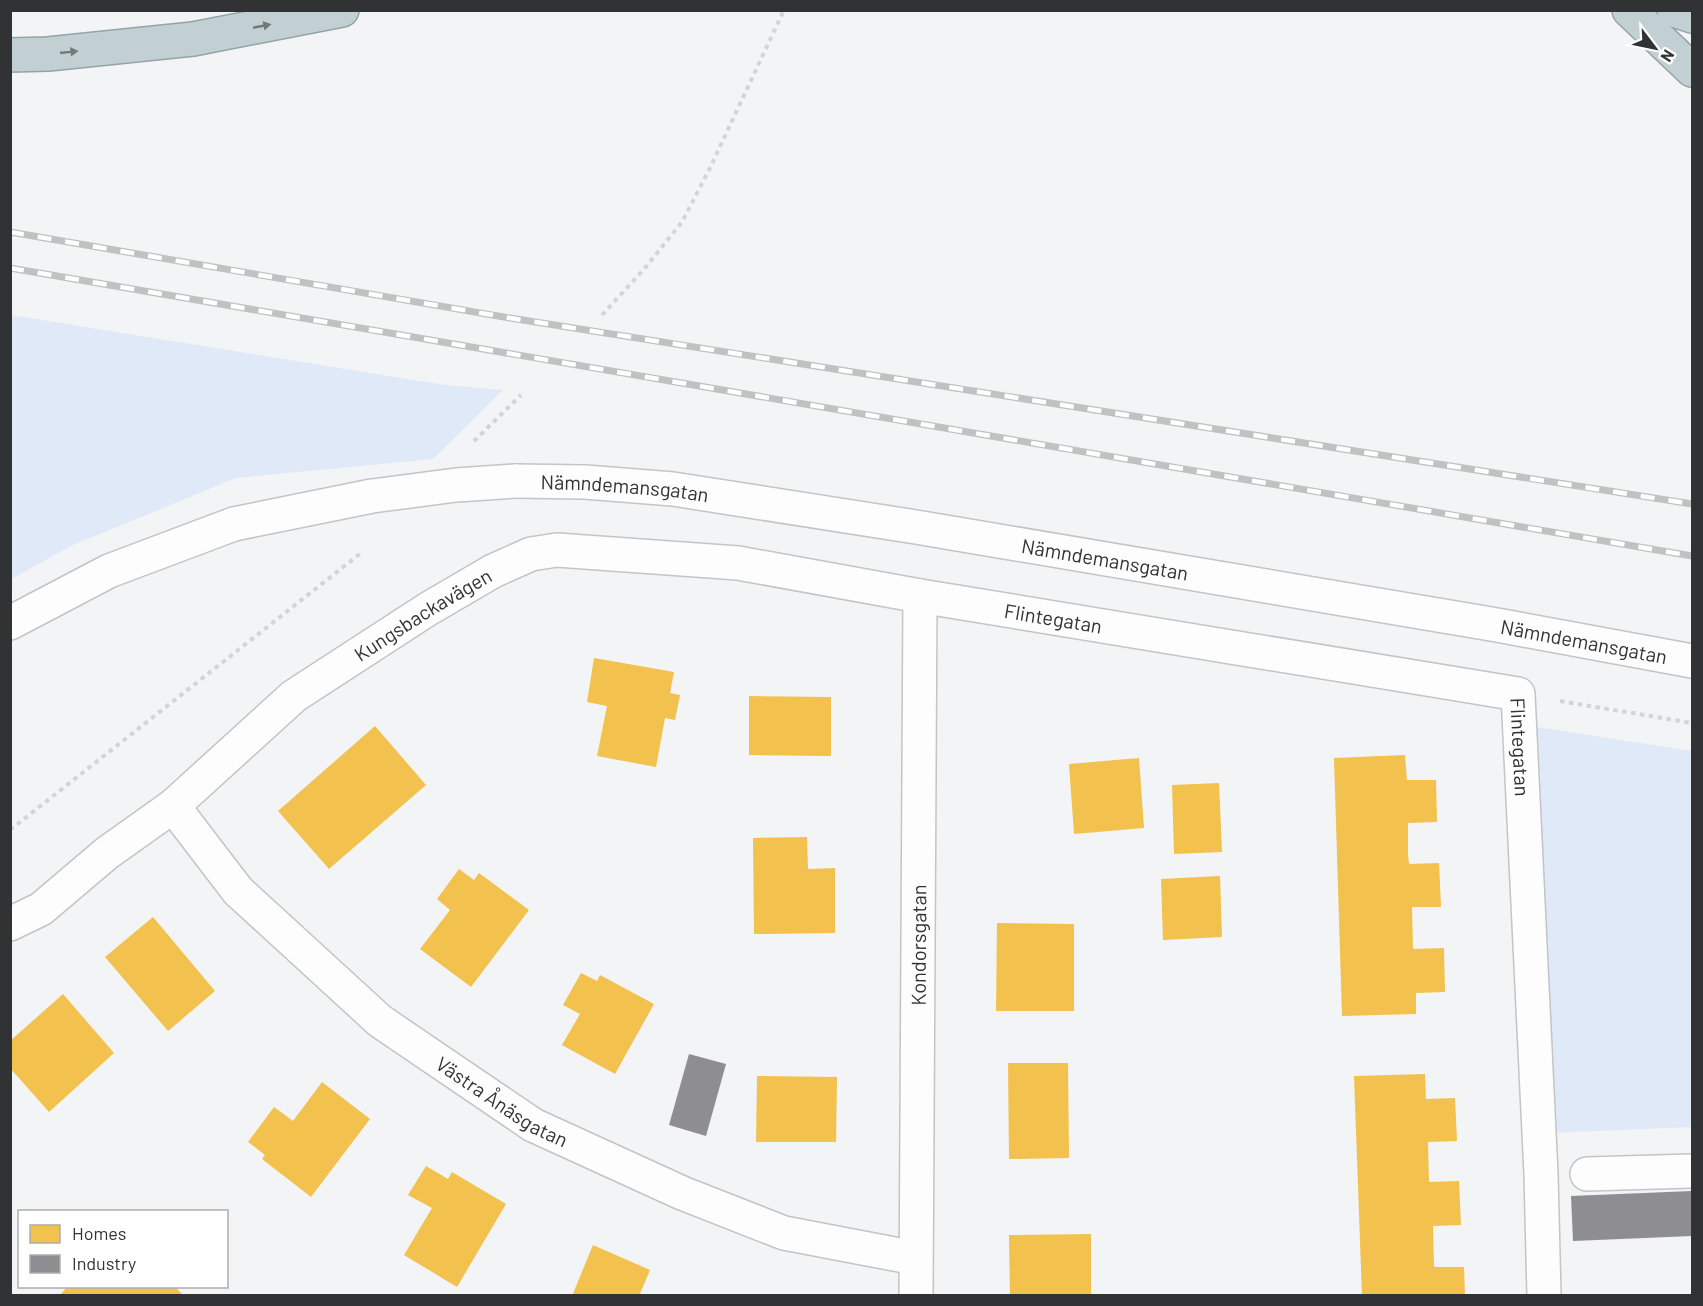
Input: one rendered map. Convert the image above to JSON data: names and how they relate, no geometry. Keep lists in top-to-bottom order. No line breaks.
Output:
{"streets":{"street":["Nämndemansgatan","Kungsbackavägen","Flintegatan","Kondorsgatan","Västra Ånäsgatan"]},"crossings":[["Kungsbackavägen","Flintegatan"],["Kungsbackavägen","Kondorsgatan"],["Kungsbackavägen","Västra Ånäsgatan"],["Flintegatan","Kondorsgatan"],["Kondorsgatan","Västra Ånäsgatan"]],"legend":["Homes","Industry"],"north":"bottom right"}
